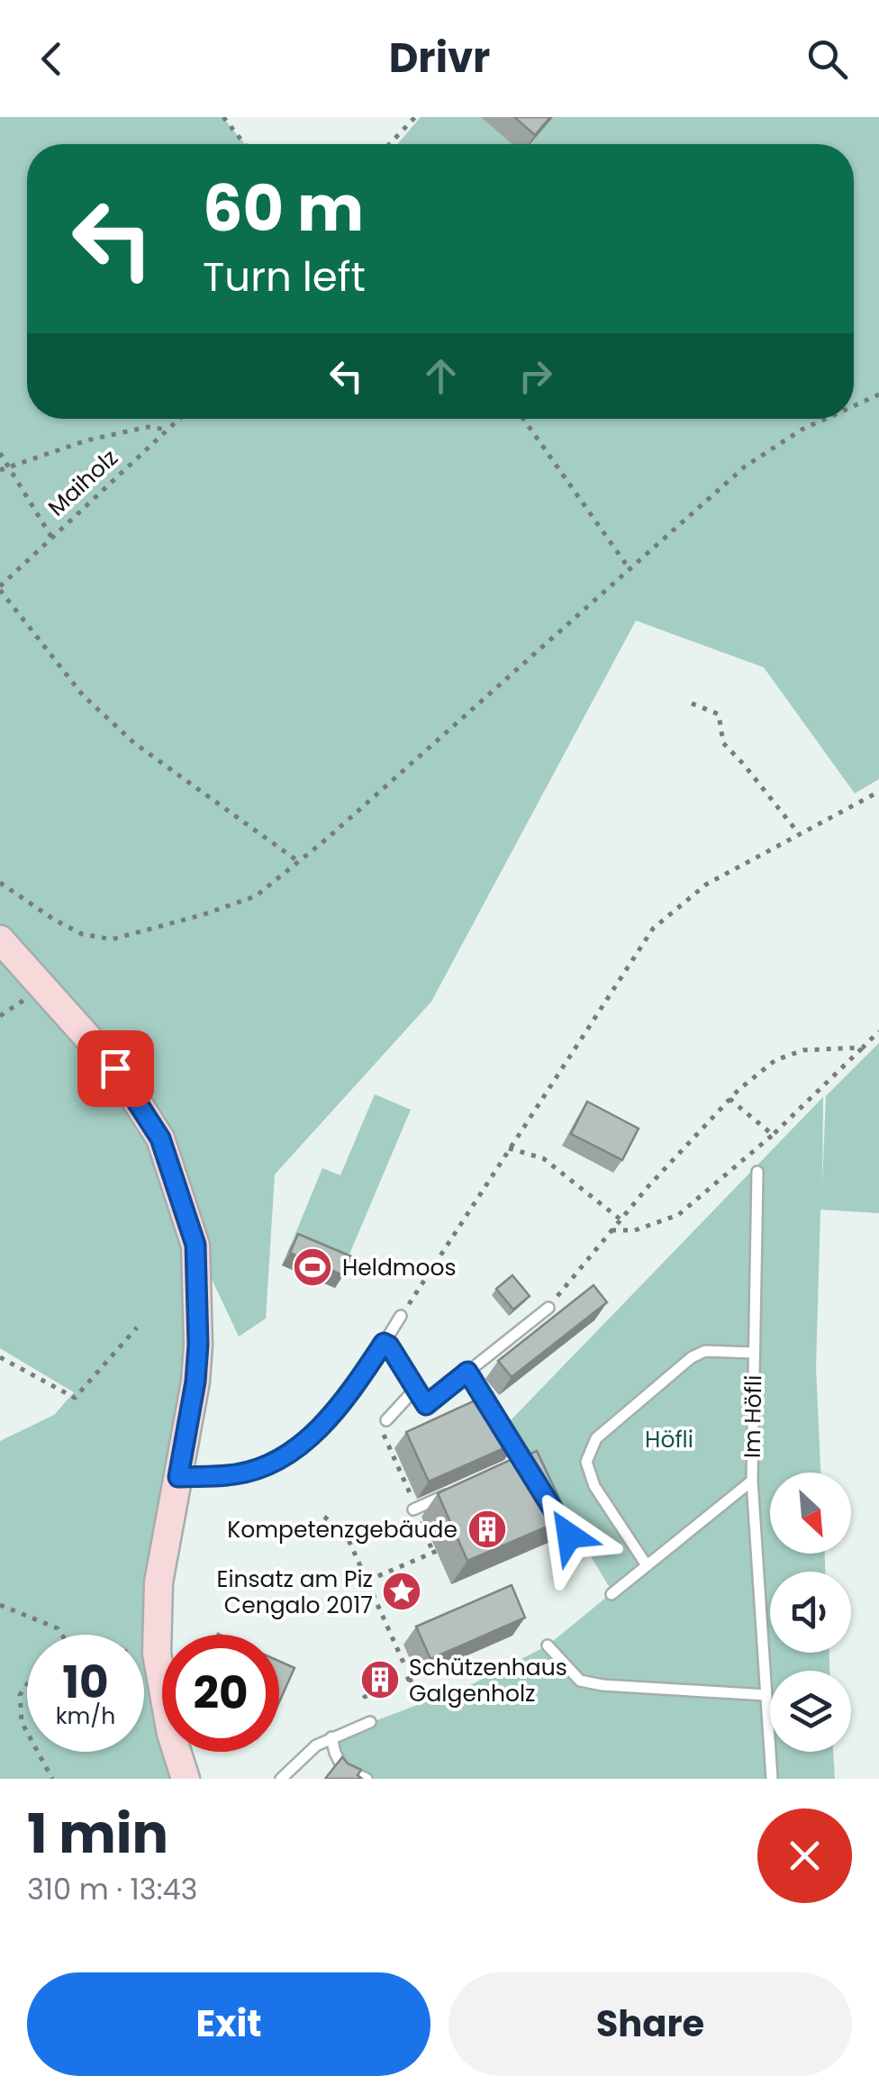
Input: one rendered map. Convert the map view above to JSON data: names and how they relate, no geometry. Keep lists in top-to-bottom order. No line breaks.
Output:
{"streets":{"lane":["Im Höfli"],"path":["Maiholz"]},"parks":["Höfli"],"places":{"sports":["Heldmoos"],"building":["Kompetenzgebäude","Schützenhaus Galgenholz"],"place":["Einsatz am Piz Cengalo 2017"]},"north":"bottom right","page":{"header":"Drivr","turn":["60 m","Turn left"],"speed":"10 km/h","limit":"20","heading":["1 min","310 m · 13:43"],"buttons":["Exit","Share"]}}
